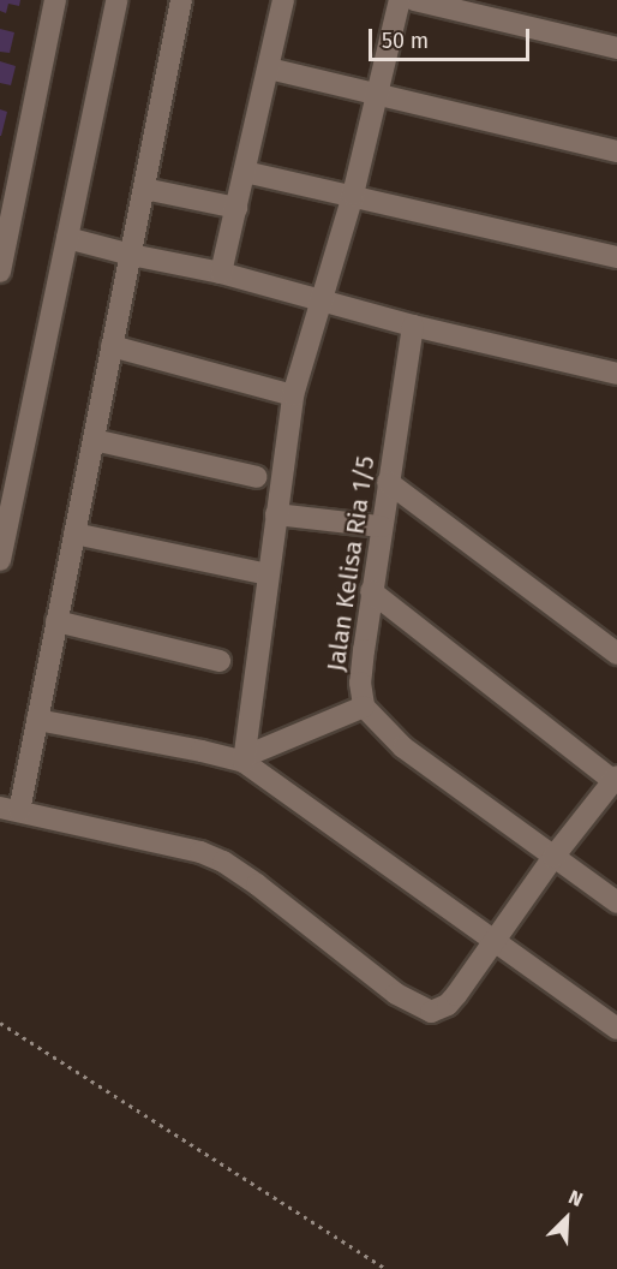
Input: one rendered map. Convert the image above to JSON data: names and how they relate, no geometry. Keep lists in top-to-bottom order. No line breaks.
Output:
{"streets":{"street":["Jalan Kelisa Ria 1/5"]},"scale_bar":"50 m","north":"top right"}
